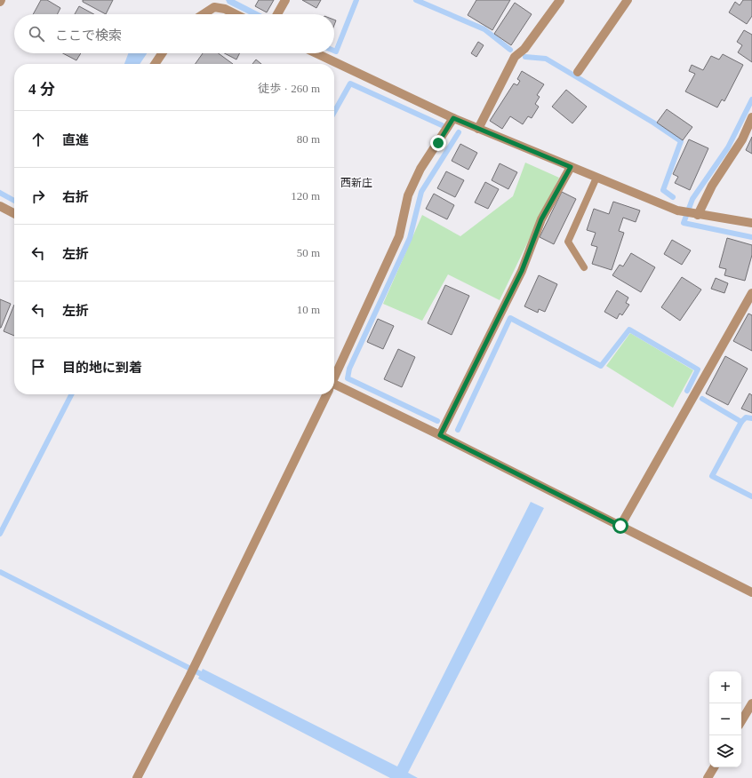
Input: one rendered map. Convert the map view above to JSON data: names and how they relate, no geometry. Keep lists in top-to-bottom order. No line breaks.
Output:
{"districts":["西新庄"],"page":{"search":"ここで検索","heading":["4 分","徒歩 · 260 m"],"list":[["直進","80 m"],["右折","120 m"],["左折","50 m"],["左折","10 m"],"目的地に到着"],"map_buttons":["+","−"]}}
